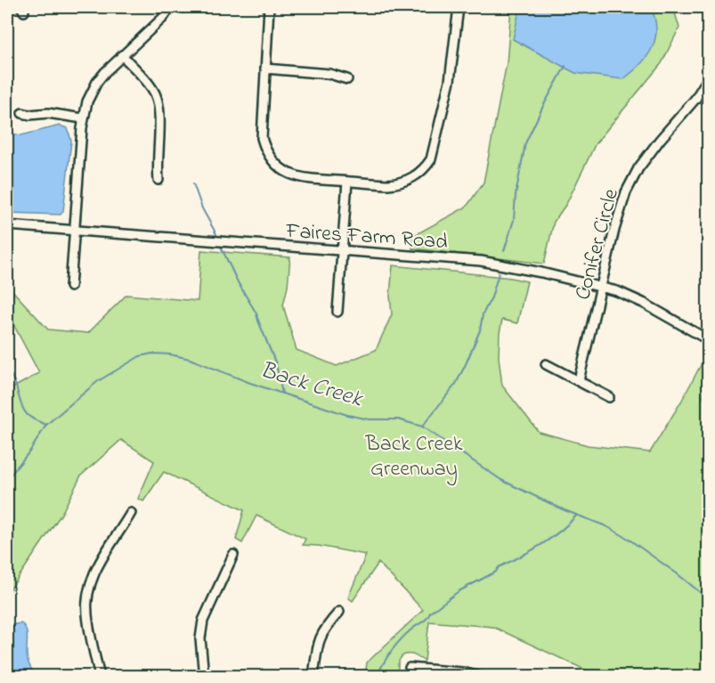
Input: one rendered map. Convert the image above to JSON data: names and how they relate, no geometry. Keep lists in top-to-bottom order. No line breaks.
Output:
{"streets":{"street":["Faires Farm Road","Conifer Circle"]},"crossings":[["Faires Farm Road","Conifer Circle"]],"water":["Back Creek"],"parks":["Back Creek Greenway"]}
